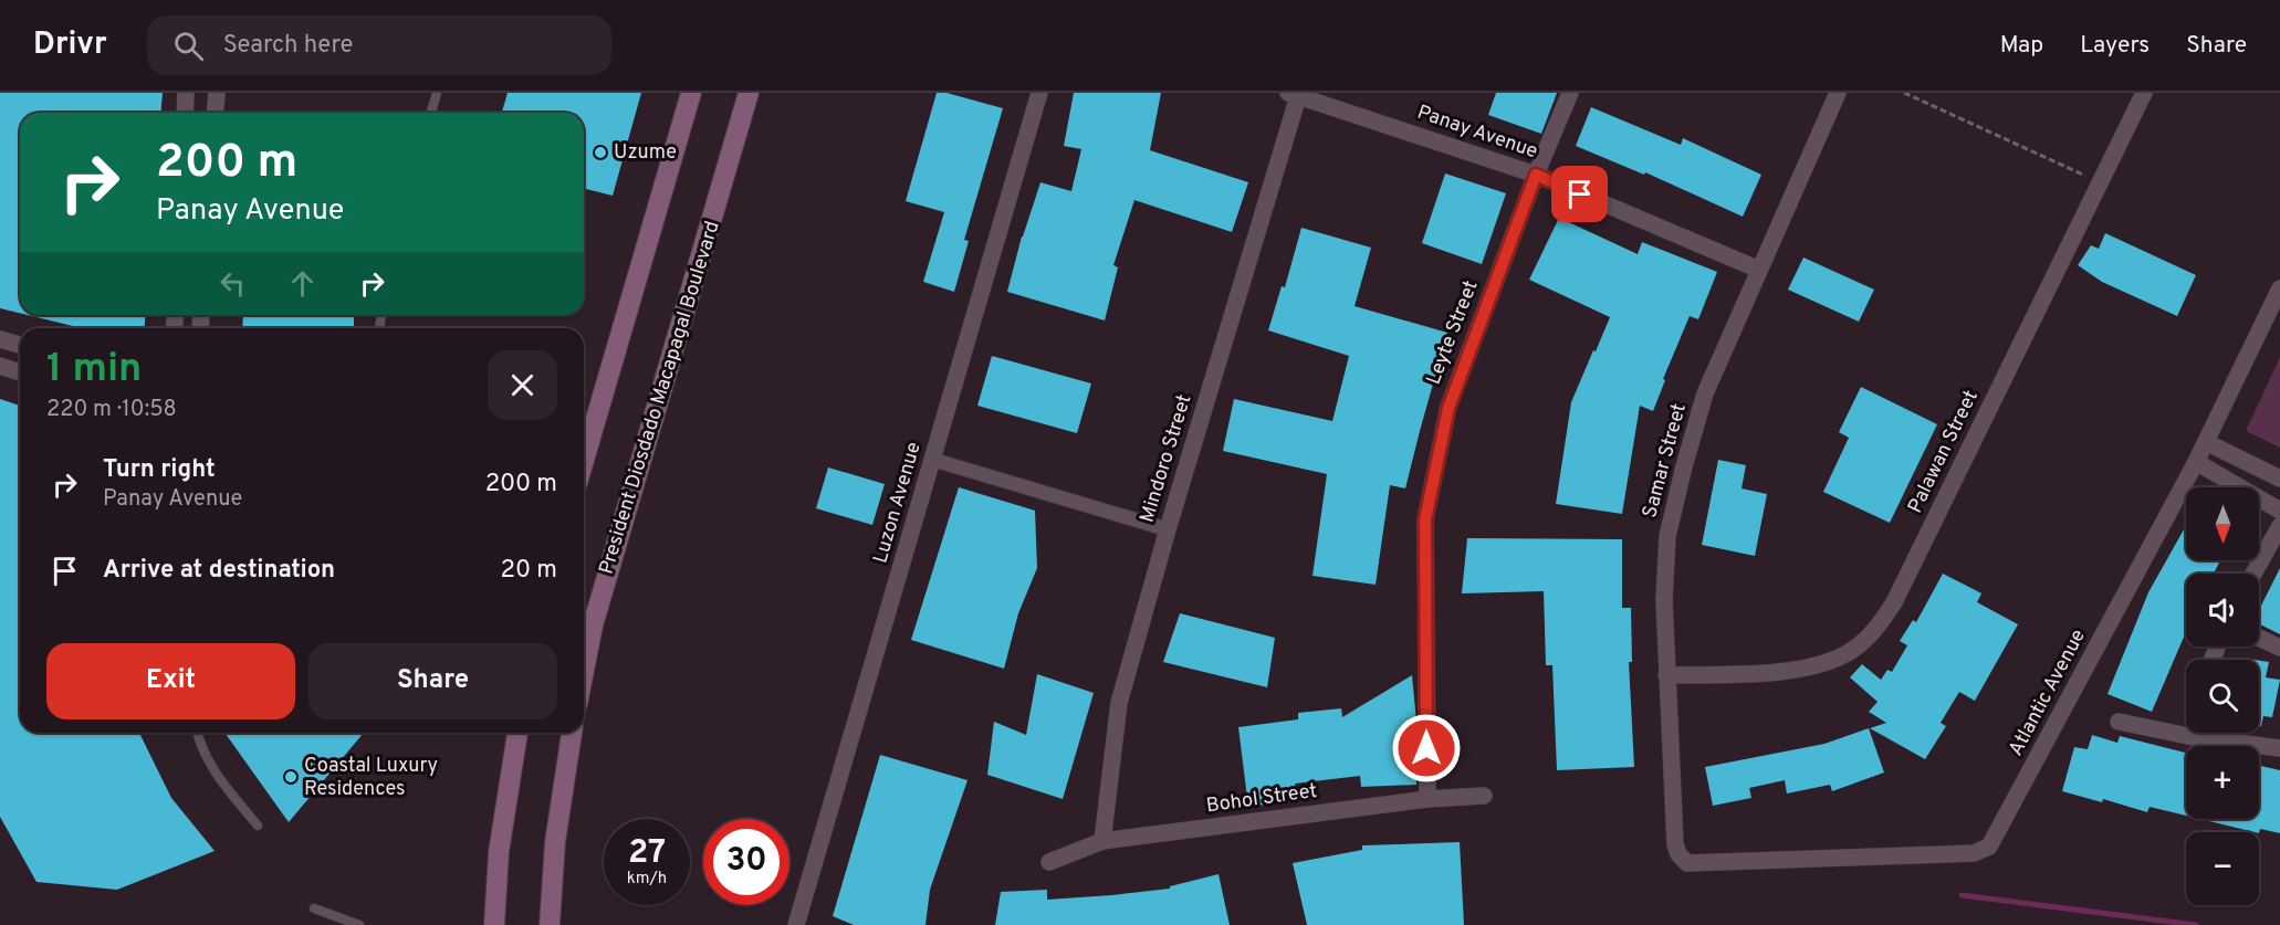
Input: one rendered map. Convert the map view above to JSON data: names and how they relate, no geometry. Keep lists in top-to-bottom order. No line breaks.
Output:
{"streets":{"main road":["President Diosdado Macapagal Boulevard"],"street":["Panay Avenue","Leyte Street","Palawan Street","Mindoro Street","Samar Street","Luzon Avenue","Atlantic Avenue","Bohol Street"]},"crossings":[["Panay Avenue","Leyte Street"],["Panay Avenue","Mindoro Street"],["Panay Avenue","Samar Street"],["Leyte Street","Bohol Street"],["Palawan Street","Samar Street"],["Mindoro Street","Bohol Street"],["Samar Street","Atlantic Avenue"]],"places":["Uzume","Coastal Luxury Residences"],"north":"bottom","page":{"header":"Drivr","search":"Search here","nav":["Map","Layers","Share"],"turn":["200 m","Panay Avenue"],"heading":["1 min","220 m · 10:58"],"list":[{"name":"Turn right","note":"Panay Avenue","value":"200 m"},{"name":"Arrive at destination","value":"20 m"}],"map_buttons":["+","−"],"buttons":["Exit","Share"],"speed":"27 km/h","limit":"30"}}
